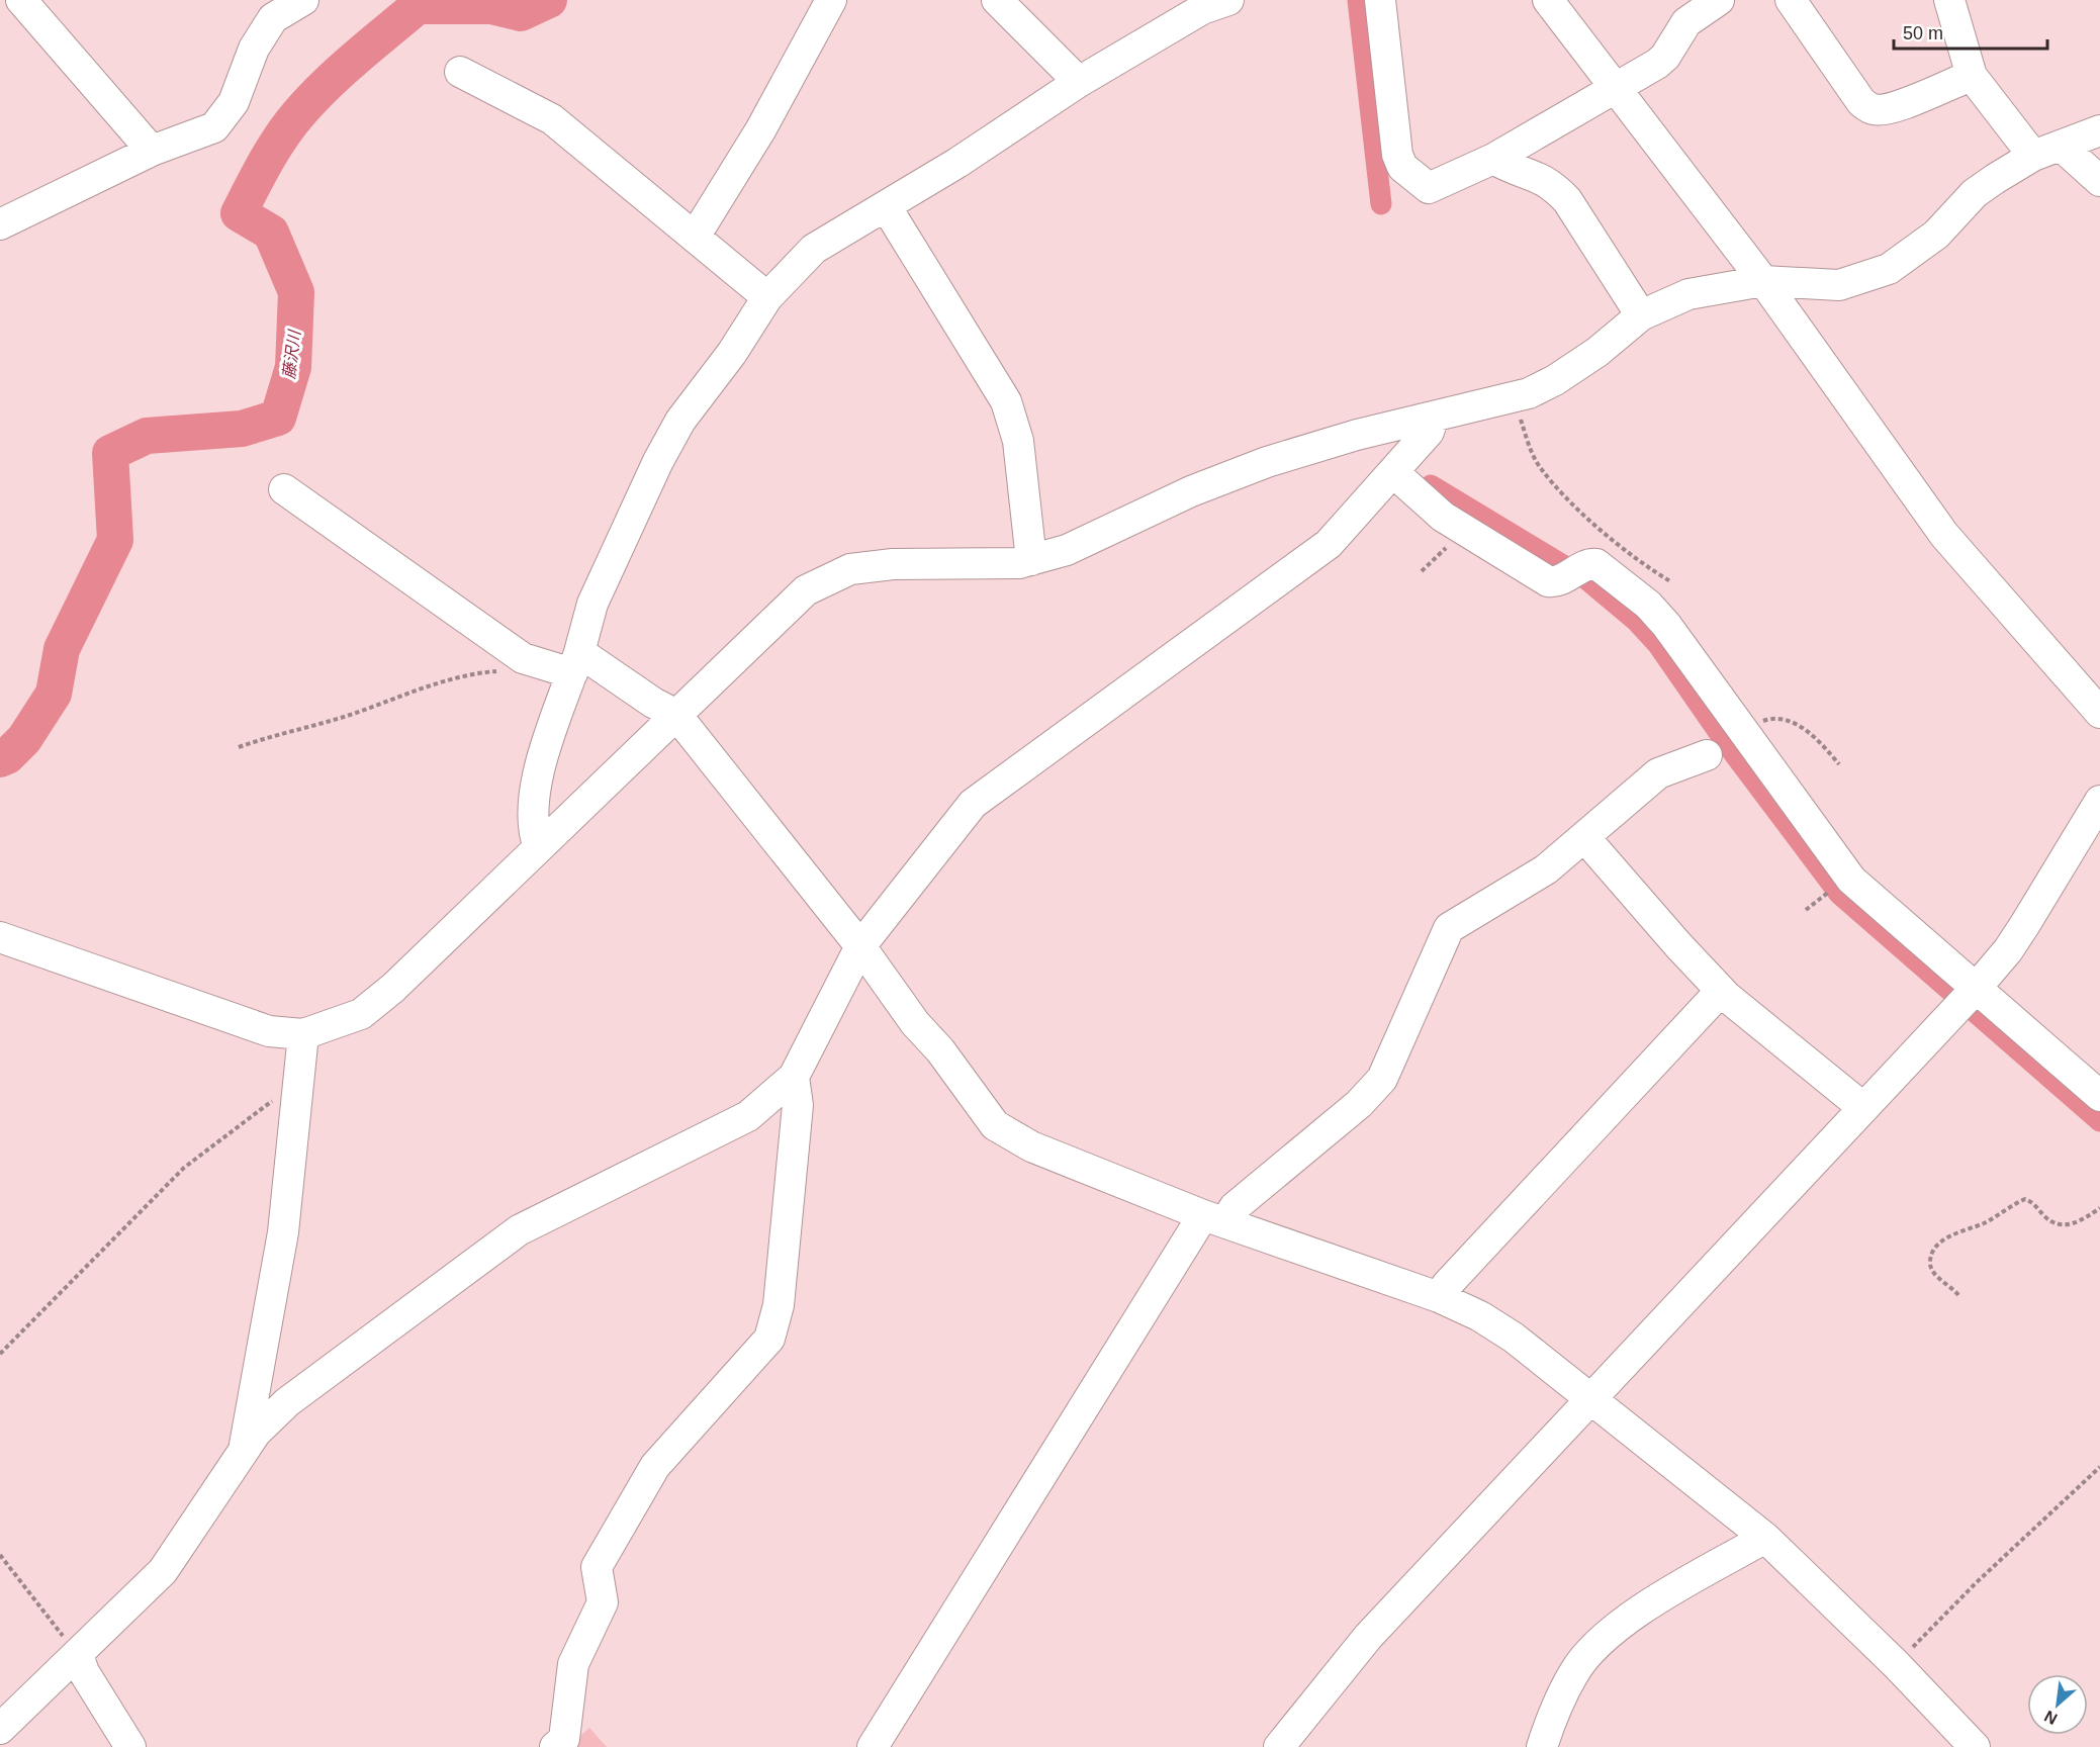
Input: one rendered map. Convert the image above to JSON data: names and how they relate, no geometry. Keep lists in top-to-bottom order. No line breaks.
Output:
{"water":["藤沢川"],"scale_bar":"50 m","north":"bottom left"}
